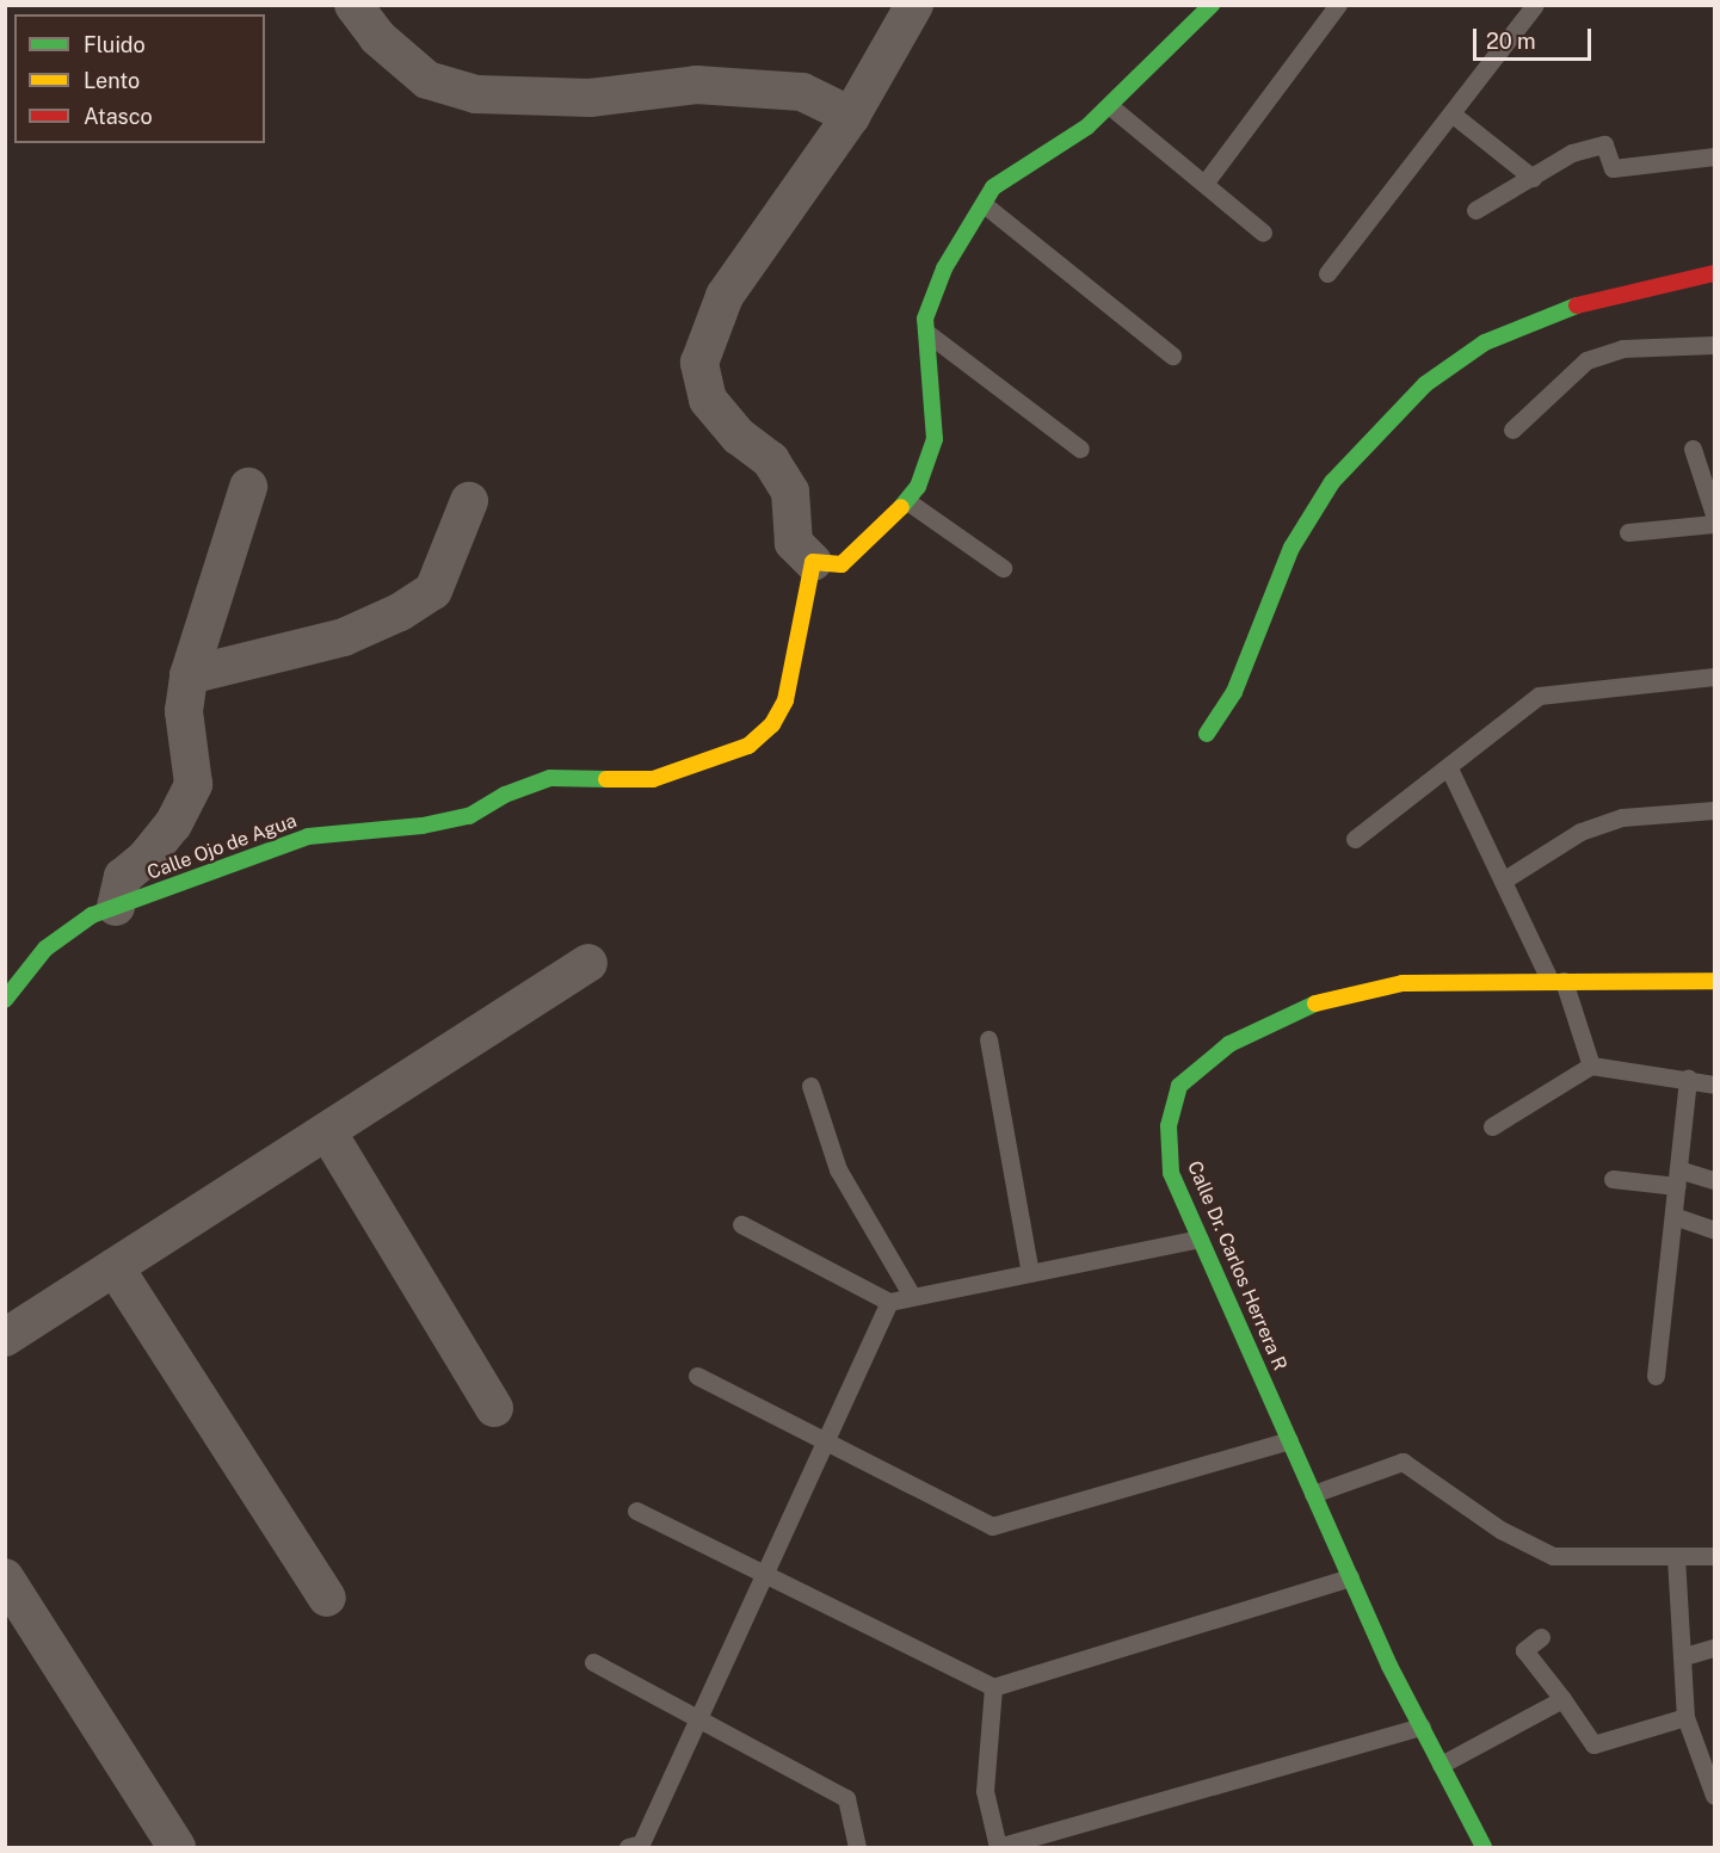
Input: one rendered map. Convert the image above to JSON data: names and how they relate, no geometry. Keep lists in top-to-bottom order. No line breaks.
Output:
{"streets":{"street":["Calle Ojo de Agua","Calle Dr. Carlos Herrera R"]},"legend":["Fluido","Lento","Atasco"],"scale_bar":"20 m"}
